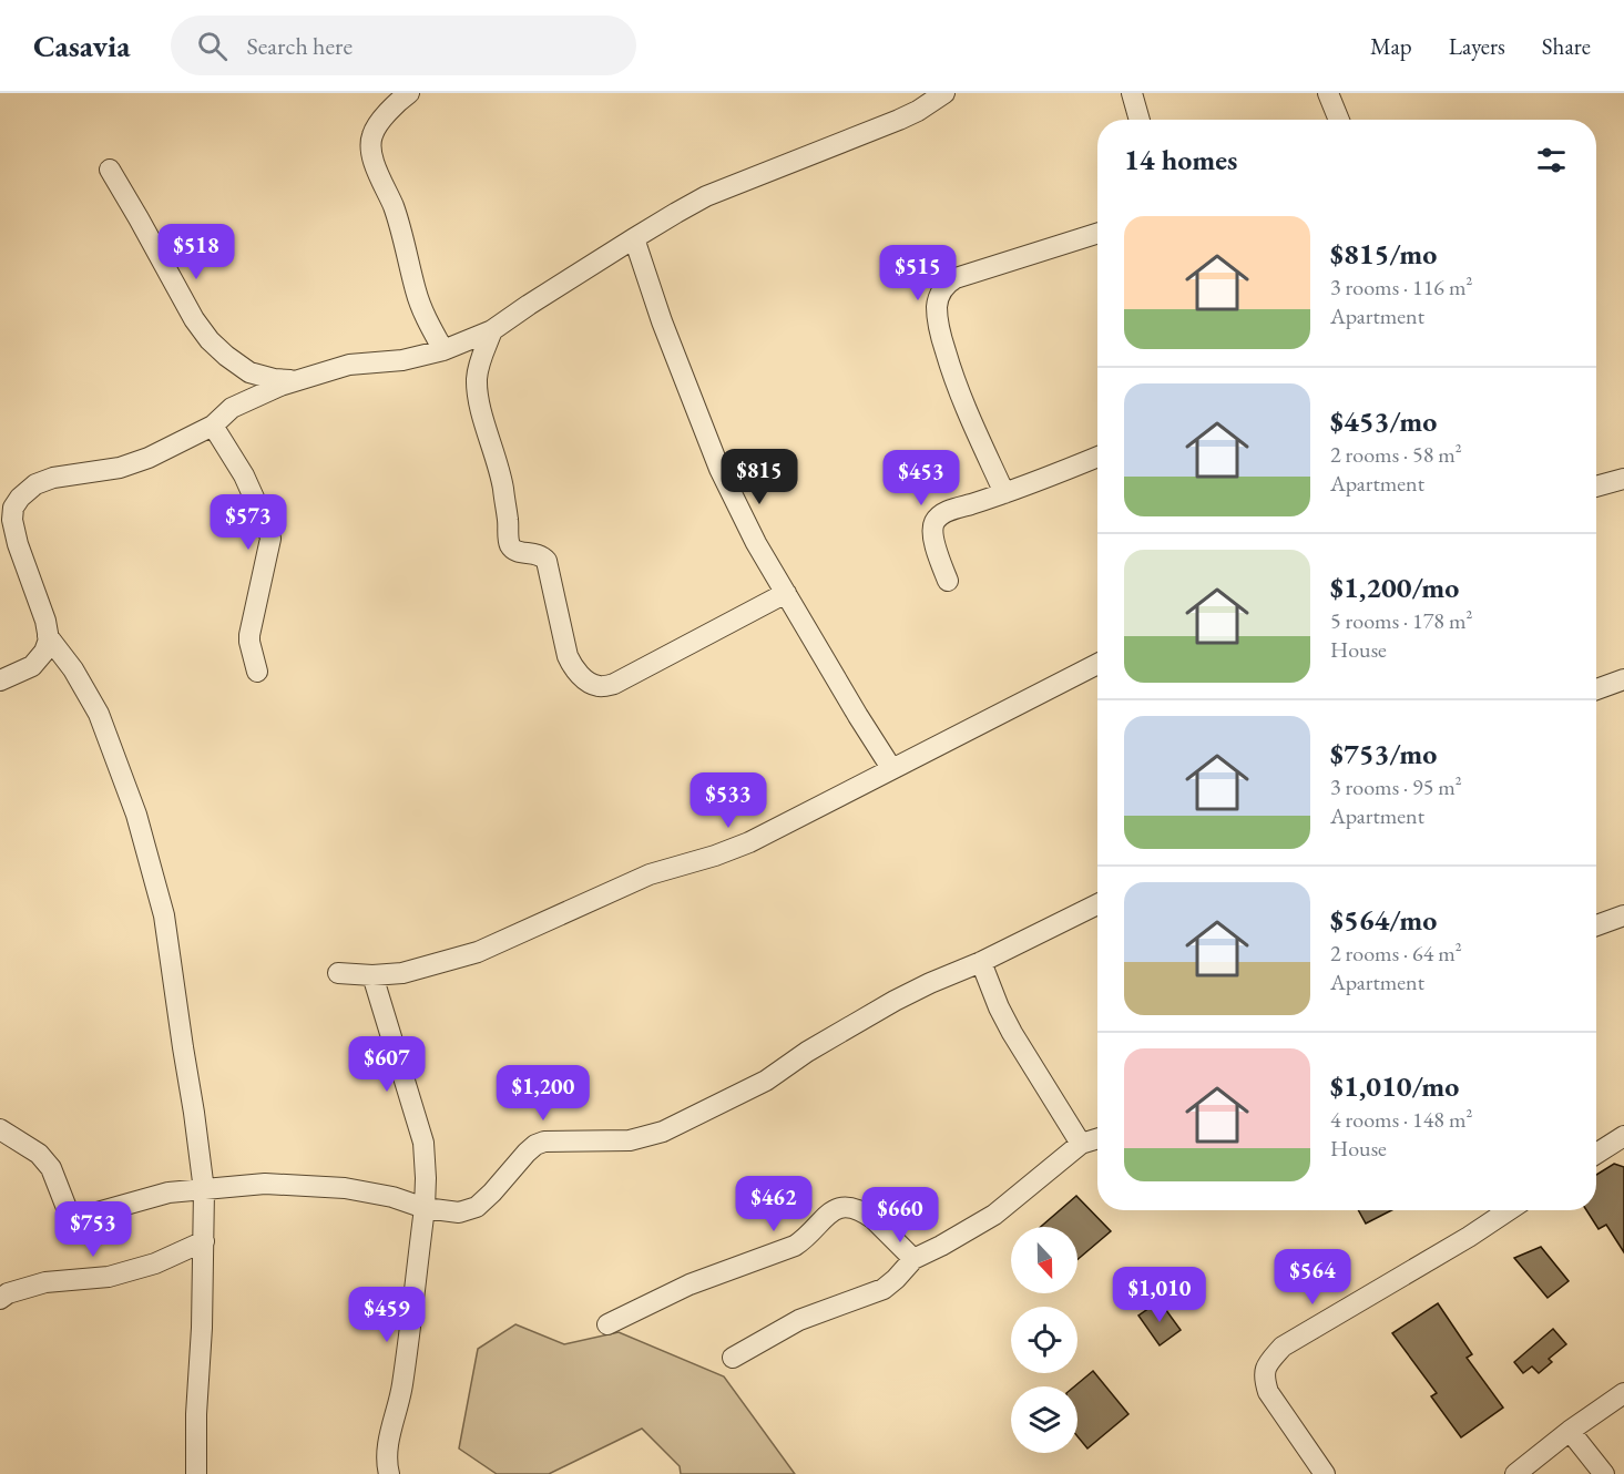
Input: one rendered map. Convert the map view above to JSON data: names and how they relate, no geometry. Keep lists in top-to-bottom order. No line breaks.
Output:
{"north":"bottom","page":{"header":"Casavia","search":"Search here","nav":["Map","Layers","Share"],"heading":"14 homes","list":[{"name":"$815/mo","note":"3 rooms · 116 m² · Apartment"},{"name":"$453/mo","note":"2 rooms · 58 m² · Apartment"},{"name":"$1,200/mo","note":"5 rooms · 178 m² · House"},{"name":"$753/mo","note":"3 rooms · 95 m² · Apartment"},{"name":"$564/mo","note":"2 rooms · 64 m² · Apartment"},{"name":"$1,010/mo","note":"4 rooms · 148 m² · House"}],"price":["$518","$515","$815","$453","$573","$533","$607","$1,200","$462","$660","$753","$564","$1,010","$459"]}}
